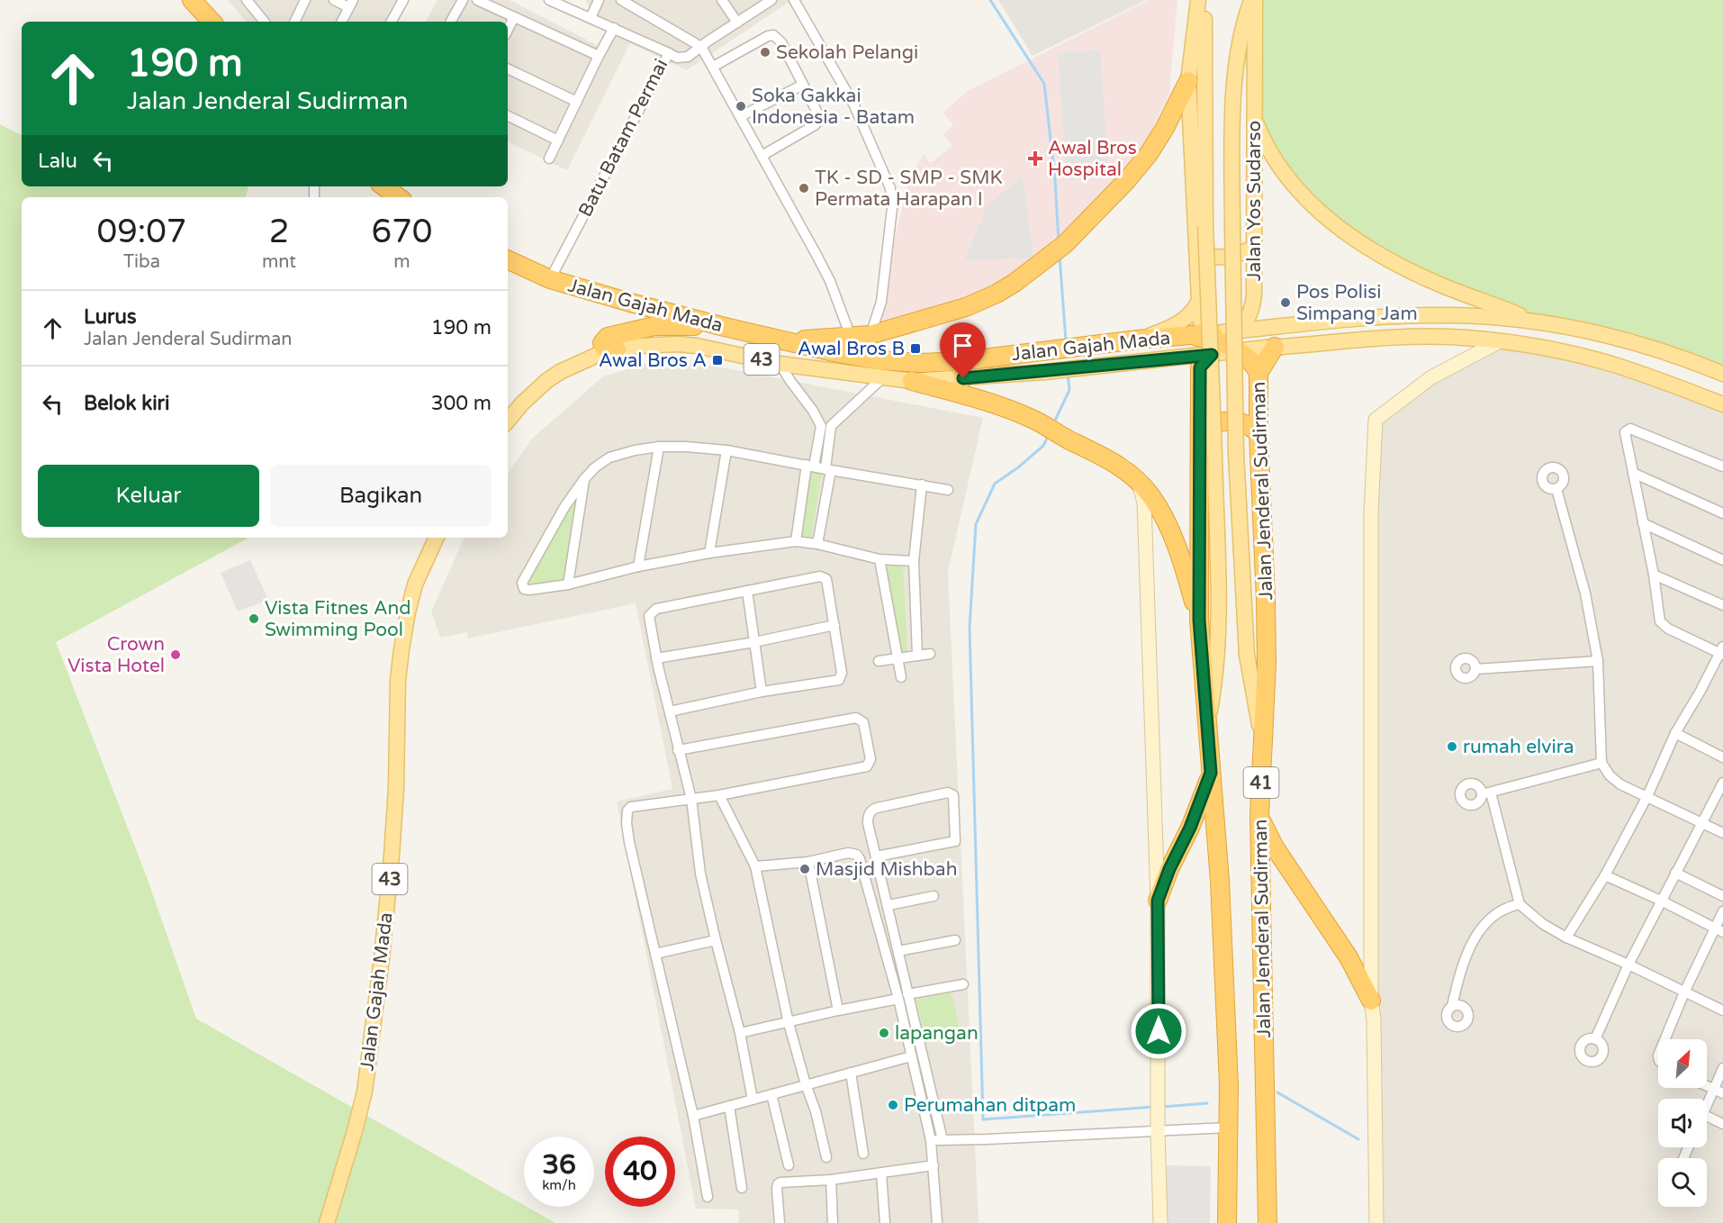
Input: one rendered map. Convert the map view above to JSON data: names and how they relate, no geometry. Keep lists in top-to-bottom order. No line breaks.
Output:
{"streets":{"highway":["Jalan Gajah Mada","43","Jalan Jenderal Sudirman","41"],"main road":["Jalan Yos Sudarso"],"street":["Batu Batam Permai"]},"crossings":[["Batu Batam Permai","Jalan Gajah Mada"],["Jalan Yos Sudarso","Jalan Gajah Mada"],["Jalan Yos Sudarso","Jalan Jenderal Sudirman"],["Jalan Gajah Mada","Jalan Jenderal Sudirman"]],"places":{"other":["Sekolah Pelangi","Soka Gakkai Indonesia - Batam","TK - SD - SMP - SMK Permata Harapan I","Pos Polisi Simpang Jam","Vista Fitnes And Swimming Pool","Crown Vista Hotel","rumah elvira","Masjid Mishbah","lapangan","Perumahan ditpam"],"health":["Awal Bros Hospital"],"transit":["Awal Bros B","Awal Bros A"]},"north":"top right","page":{"turn":["190 m","Jalan Jenderal Sudirman"],"then":"Lalu","eta":["09:07","Tiba","2","mnt","670","m"],"list":[{"name":"Lurus","note":"Jalan Jenderal Sudirman","value":"190 m"},{"name":"Belok kiri","value":"300 m"}],"buttons":["Keluar","Bagikan"],"speed":"36 km/h","limit":"40"}}
